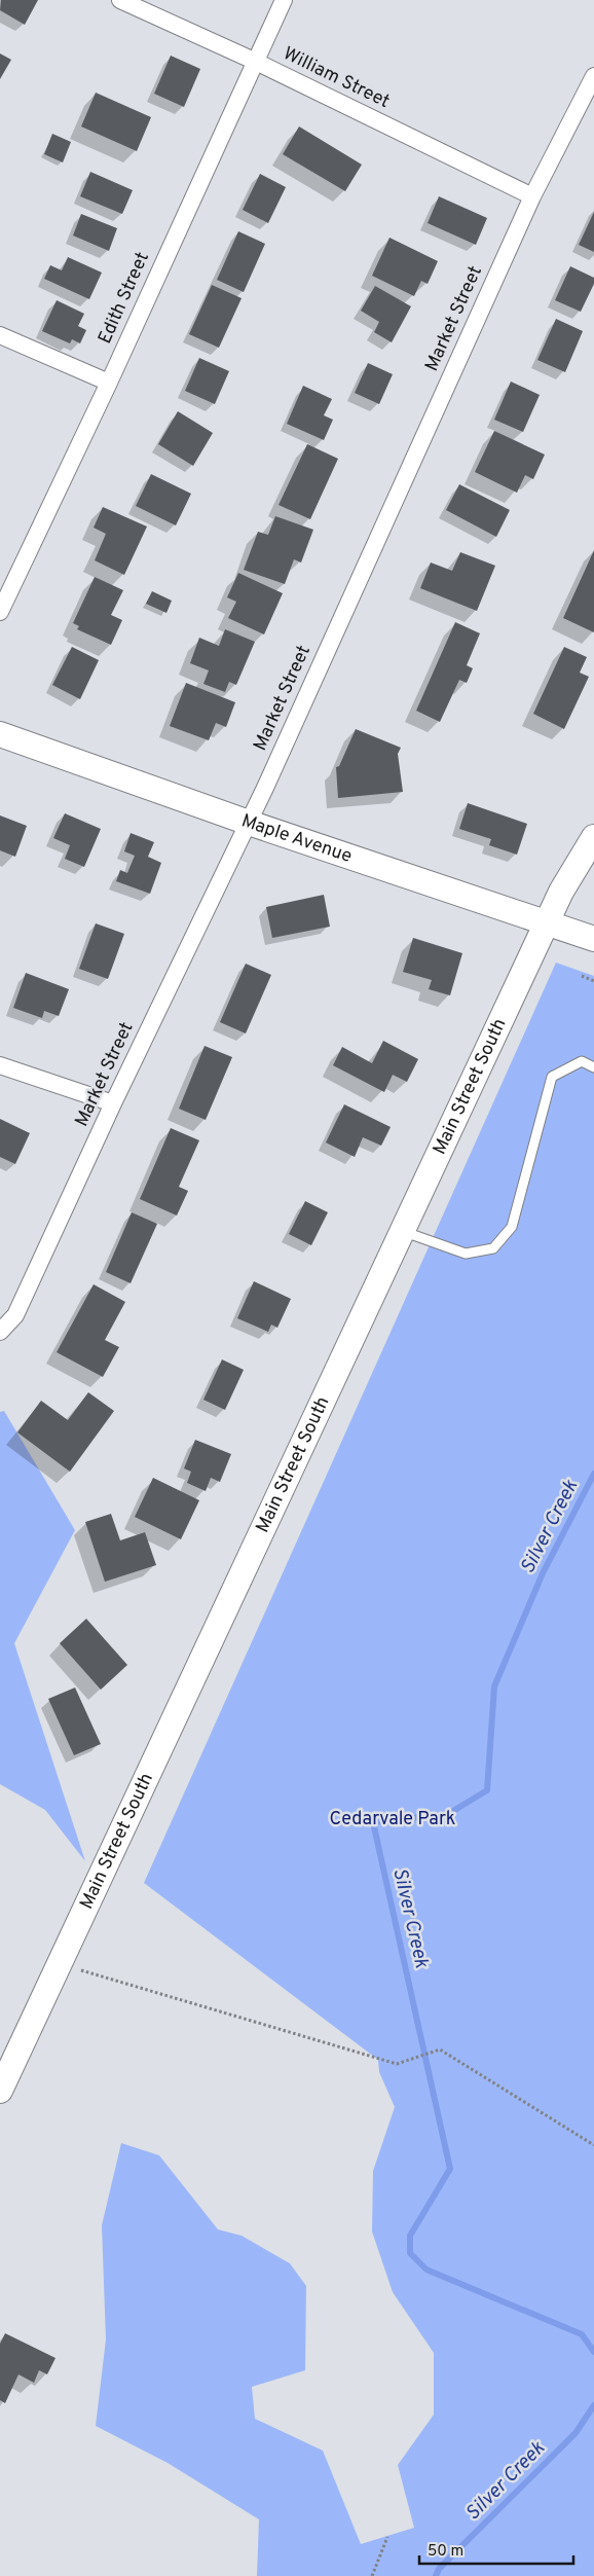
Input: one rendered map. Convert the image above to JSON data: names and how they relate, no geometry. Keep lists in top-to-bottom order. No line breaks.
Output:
{"streets":{"street":["William Street","Edith Street","Market Street","Maple Avenue","Main Street South"]},"crossings":[["William Street","Edith Street"],["William Street","Market Street"],["Market Street","Maple Avenue"],["Maple Avenue","Main Street South"]],"water":["Silver Creek"],"parks":["Cedarvale Park"],"scale_bar":"50 m"}
